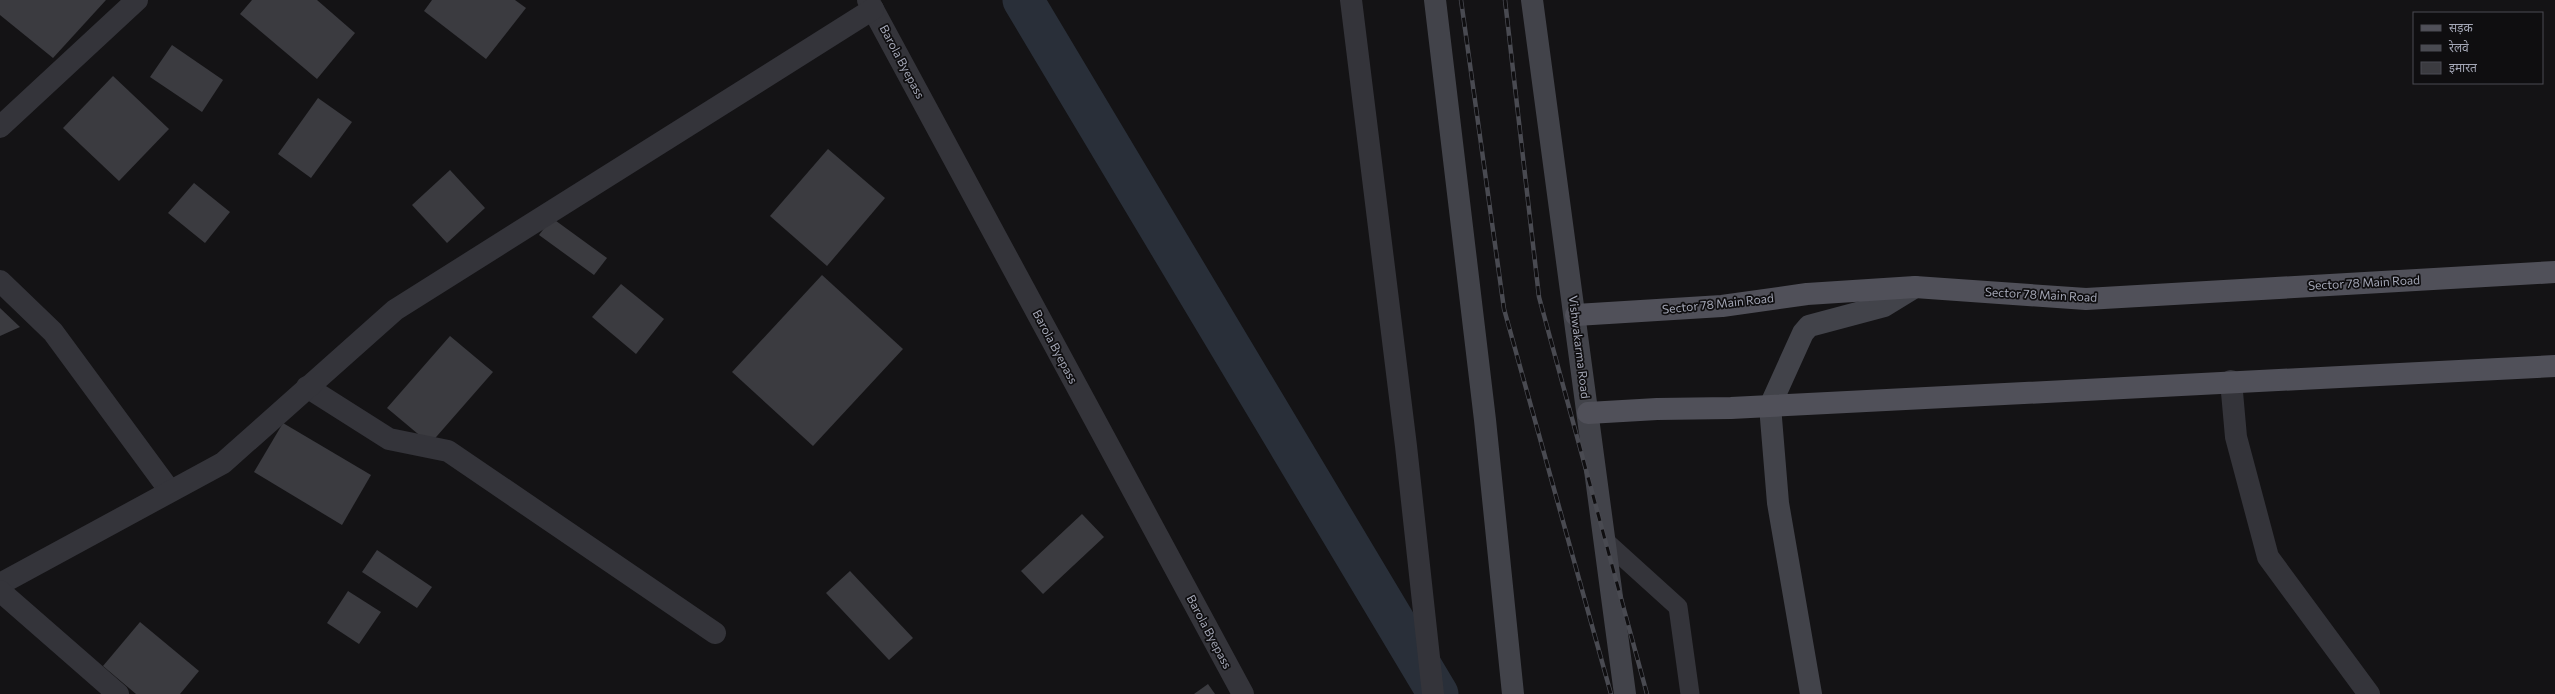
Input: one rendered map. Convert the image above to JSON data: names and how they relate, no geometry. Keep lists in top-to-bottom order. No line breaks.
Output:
{"streets":{"main road":["Sector 78 Main Road","Vishwakarma Road"],"street":["Barola Byepass"]},"crossings":[["Sector 78 Main Road","Vishwakarma Road"]],"legend":["सड़क","रेलवे","इमारत"]}
